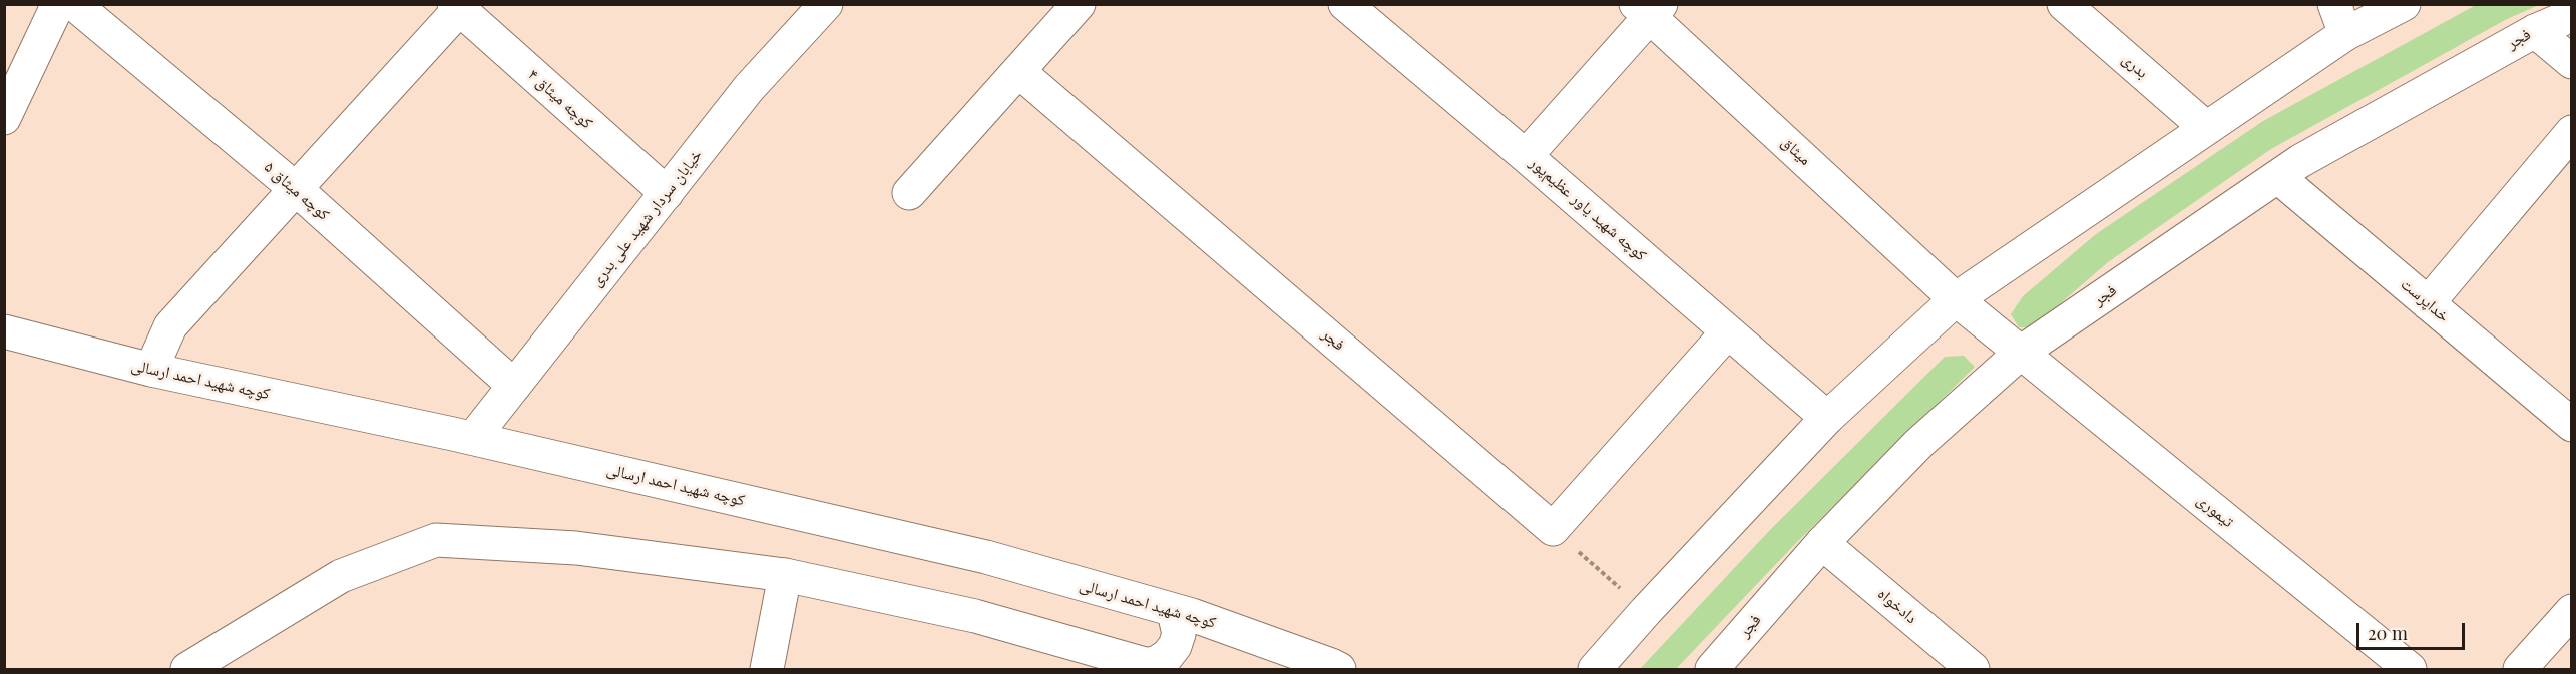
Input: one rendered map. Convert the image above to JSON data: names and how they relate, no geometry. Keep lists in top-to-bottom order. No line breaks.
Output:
{"streets":{"street":["فجر","بدری","کوچه میثاق ۴","میثاق","کوچه میثاق ۵","کوچه شهید یاور عظیم‌پور","خیابان سردار شهید علی بدری","خداپرست","کوچه شهید احمد ارسالی","تیموری","دادخواه"]},"crossings":[["فجر","میثاق"],["فجر","خداپرست"],["فجر","تیموری"],["فجر","دادخواه"],["کوچه میثاق ۴","خیابان سردار شهید علی بدری"],["میثاق","تیموری"],["کوچه میثاق ۵","خیابان سردار شهید علی بدری"],["خیابان سردار شهید علی بدری","کوچه شهید احمد ارسالی"]],"scale_bar":"20 m"}
